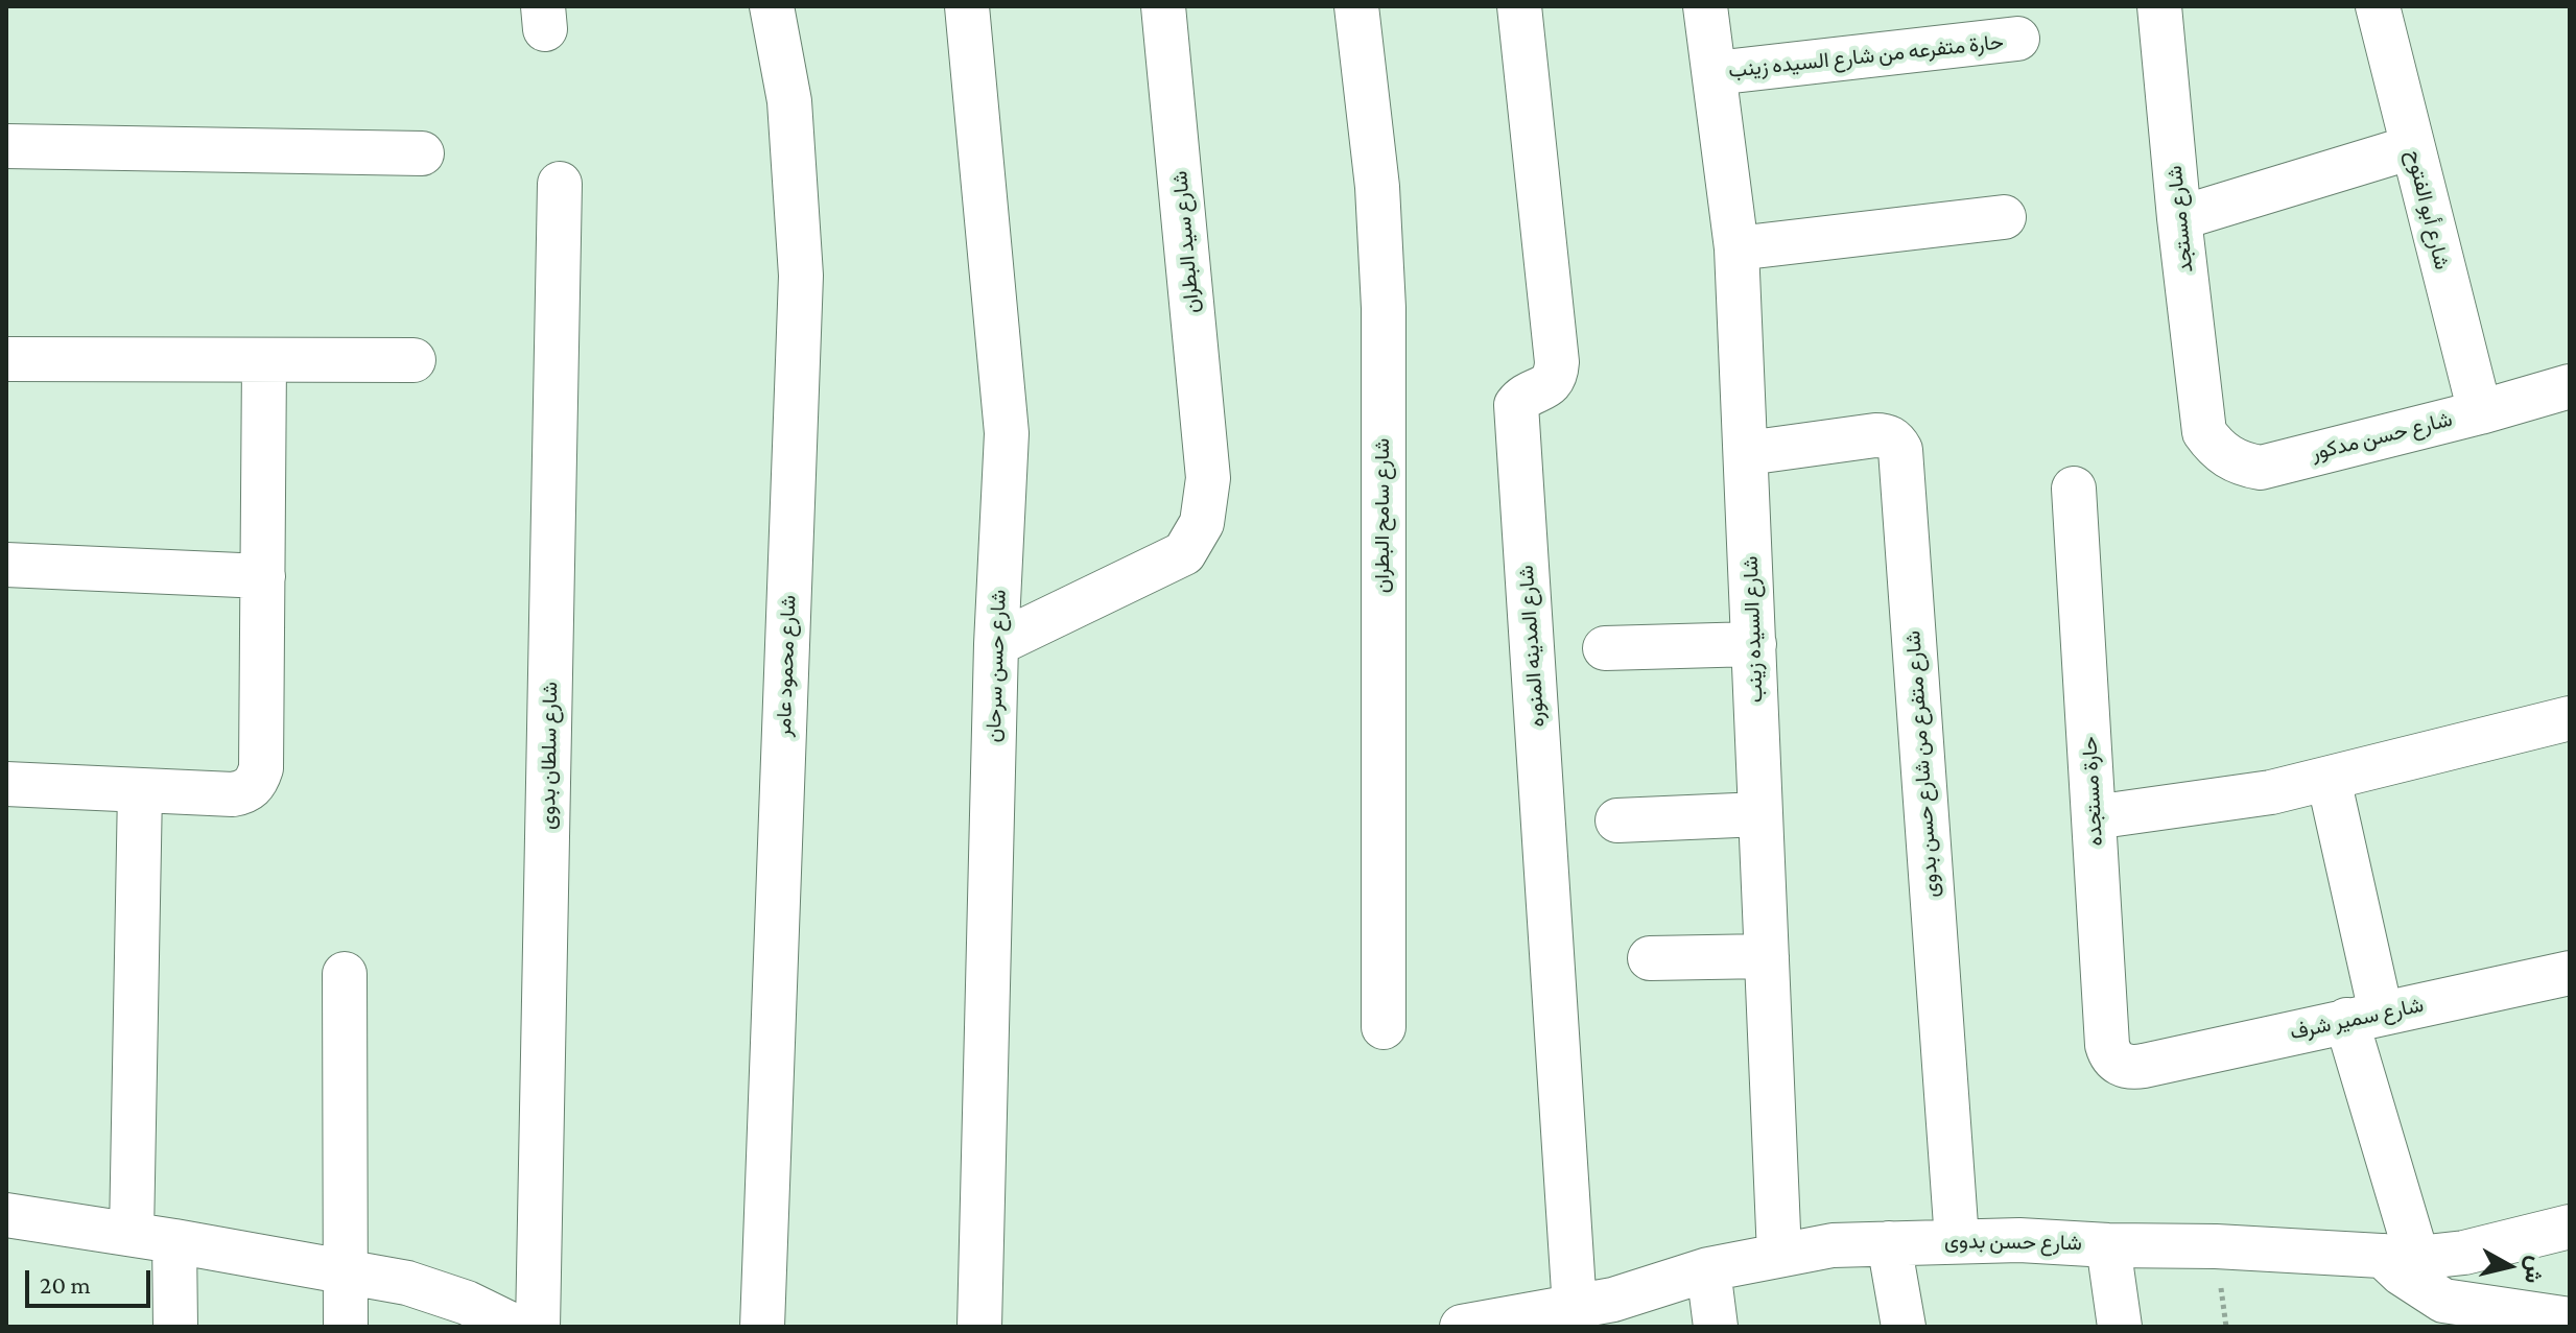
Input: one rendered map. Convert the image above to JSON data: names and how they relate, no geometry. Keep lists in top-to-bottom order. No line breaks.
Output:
{"streets":{"street":["حارة متفرعه من شارع السيده زينب","شارع أبو الفتوح","شارع مستجد","شارع سيد البطران","شارع حسن مدكور","شارع سامح البطران","شارع السيده زينب","شارع المدينه المنوره","شارع محمود عامر","شارع حسن سرحان","شارع سلطان بدوى","شارع متفرع من شارع حسن بدوى","حارة مستجده","شارع سمير شرف","شارع حسن بدوى"]},"crossings":[["حارة متفرعه من شارع السيده زينب","شارع السيده زينب"],["شارع أبو الفتوح","شارع حسن مدكور"],["شارع مستجد","شارع حسن مدكور"],["شارع سيد البطران","شارع حسن سرحان"],["شارع السيده زينب","شارع متفرع من شارع حسن بدوى"],["شارع السيده زينب","شارع حسن بدوى"],["شارع المدينه المنوره","شارع حسن بدوى"],["شارع متفرع من شارع حسن بدوى","شارع حسن بدوى"],["حارة مستجده","شارع سمير شرف"]],"scale_bar":"20 m","north":"right"}
